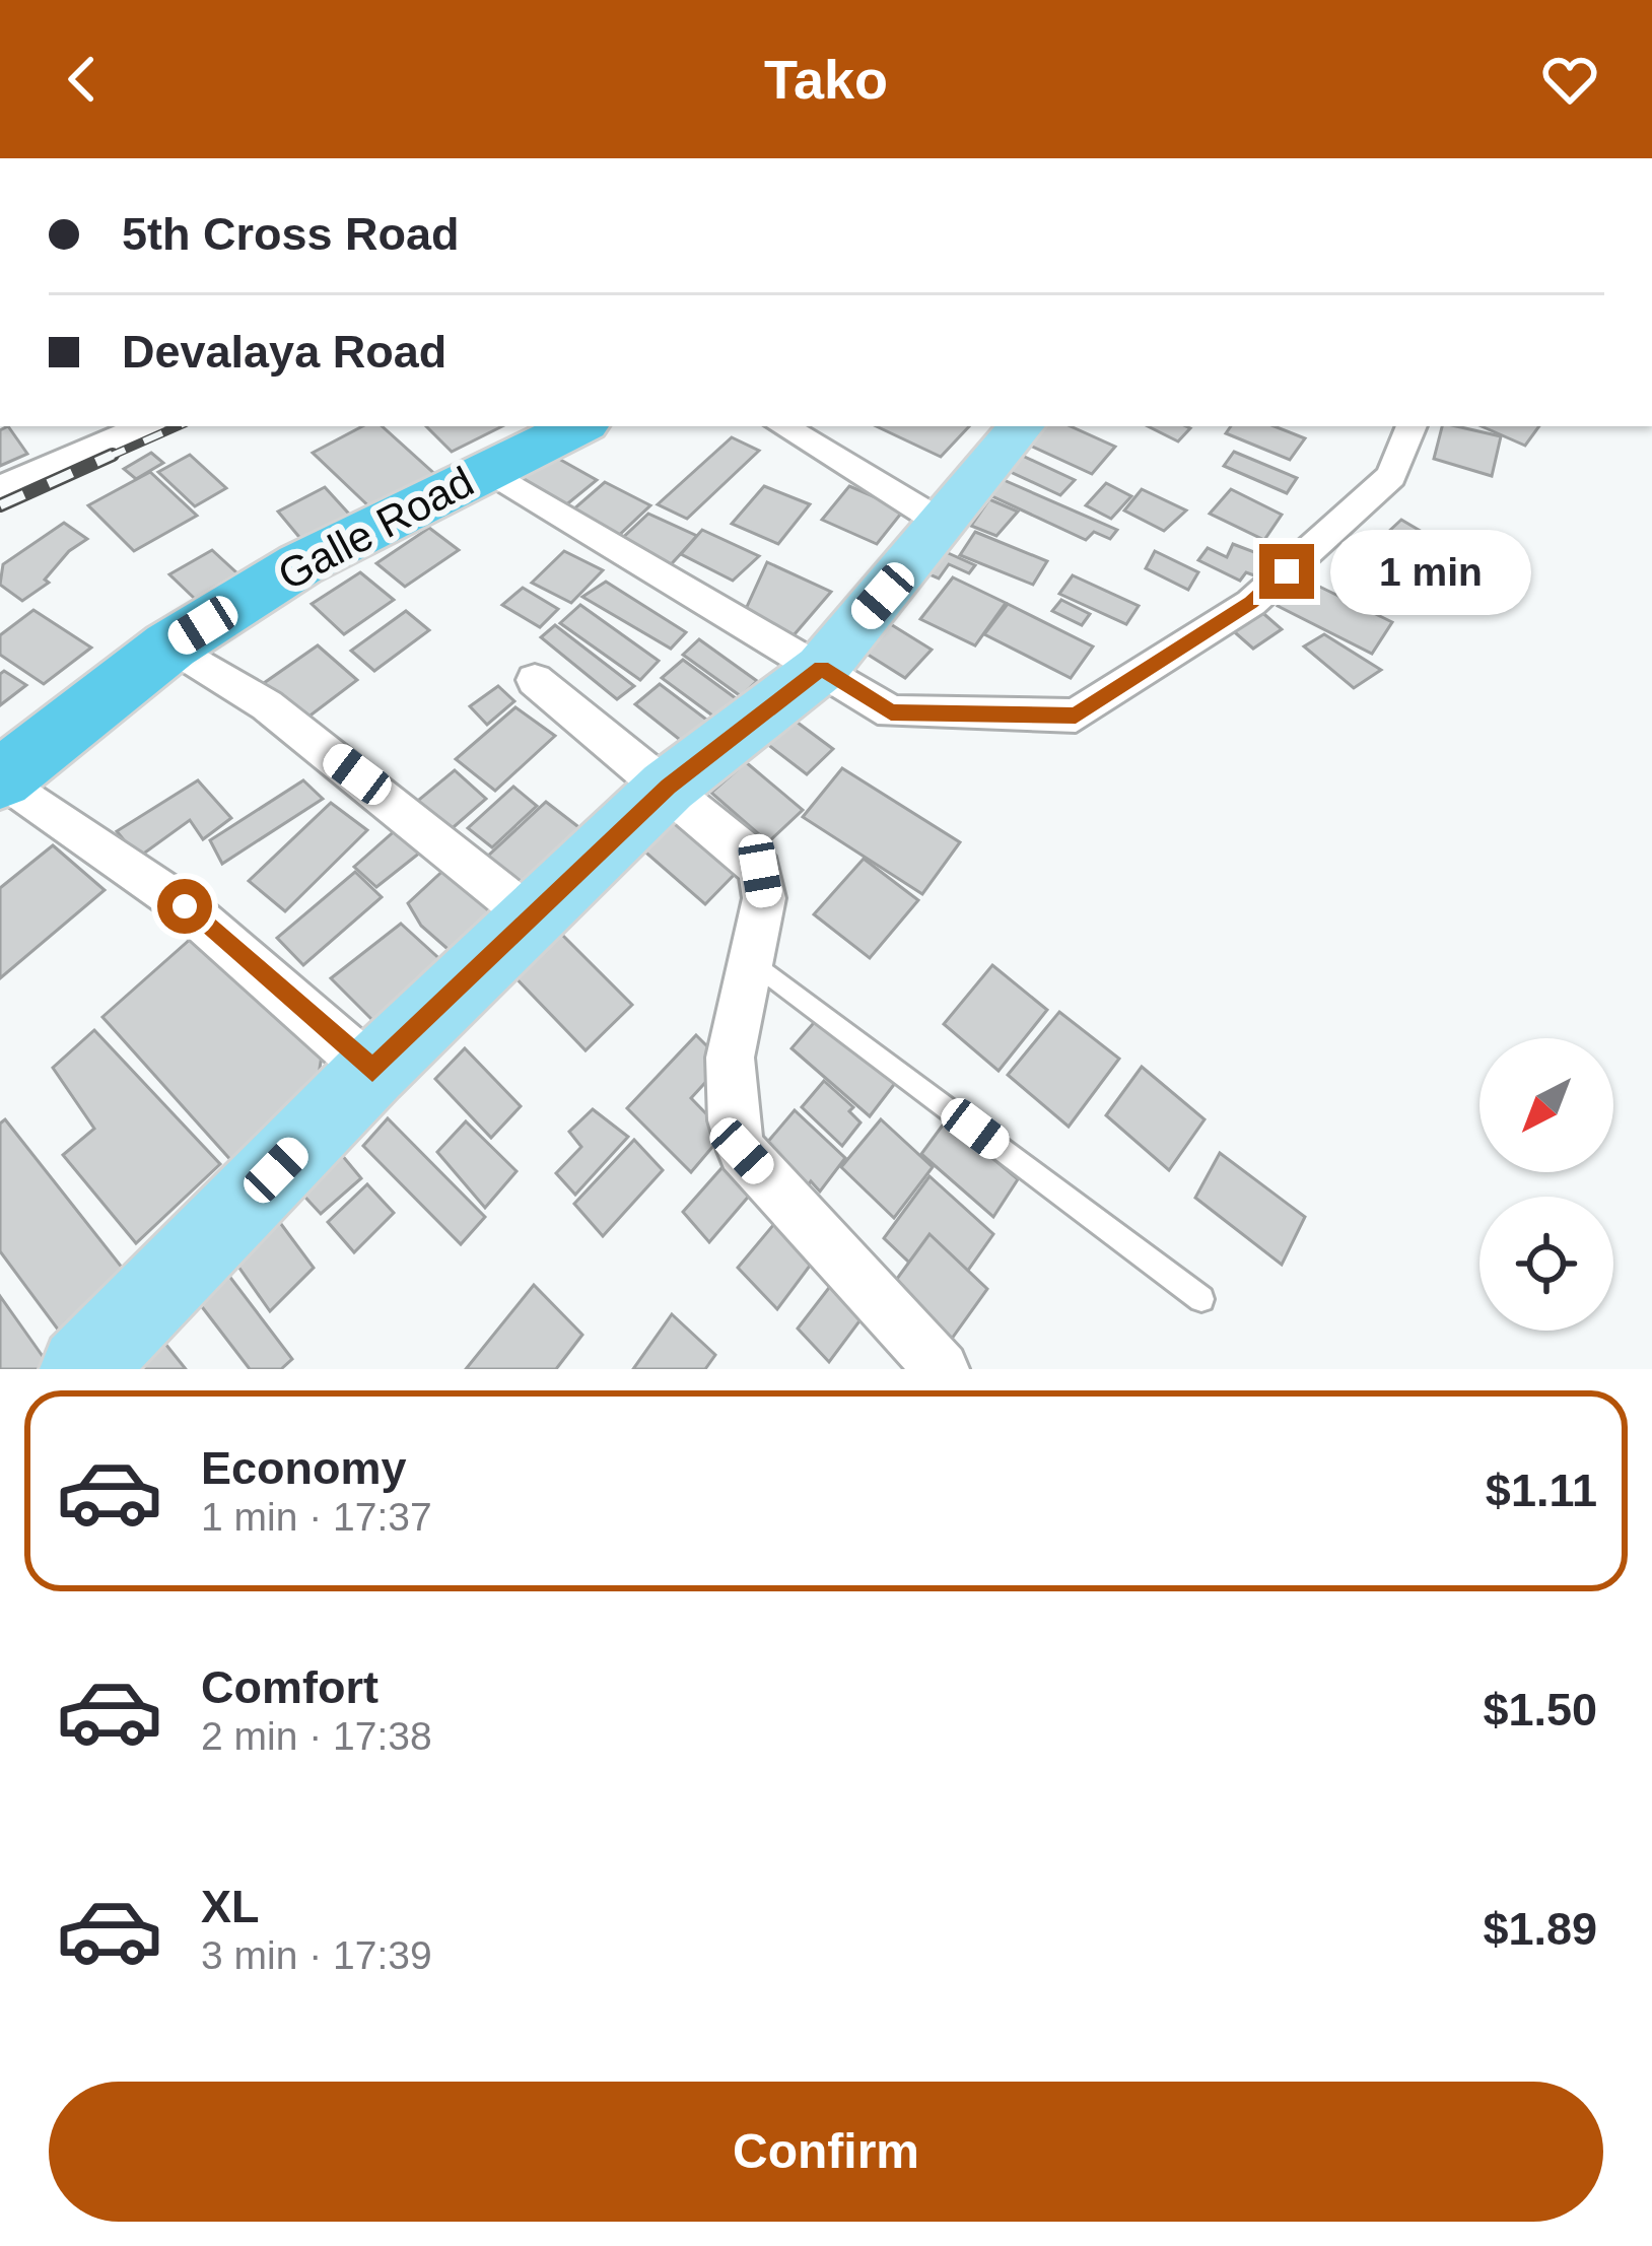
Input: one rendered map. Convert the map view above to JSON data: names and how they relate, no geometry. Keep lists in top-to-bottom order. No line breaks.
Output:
{"streets":{"highway":["Galle Road"]},"north":"bottom left","page":{"header":"Tako","banner":["5th Cross Road","Devalaya Road"],"bubble":"1 min","list":[{"name":"Economy","note":"1 min · 17:37","value":"$1.11"},{"name":"Comfort","note":"2 min · 17:38","value":"$1.50"},{"name":"XL","note":"3 min · 17:39","value":"$1.89"}],"buttons":"Confirm"}}
